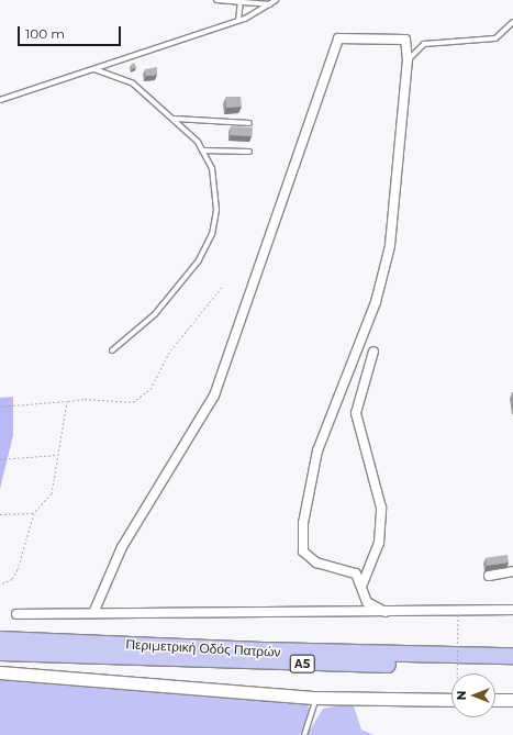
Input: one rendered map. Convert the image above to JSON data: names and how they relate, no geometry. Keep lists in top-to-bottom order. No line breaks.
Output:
{"streets":{"highway":["Περιμετρική Οδός Πατρών","Α5"]},"scale_bar":"100 m","north":"left"}
